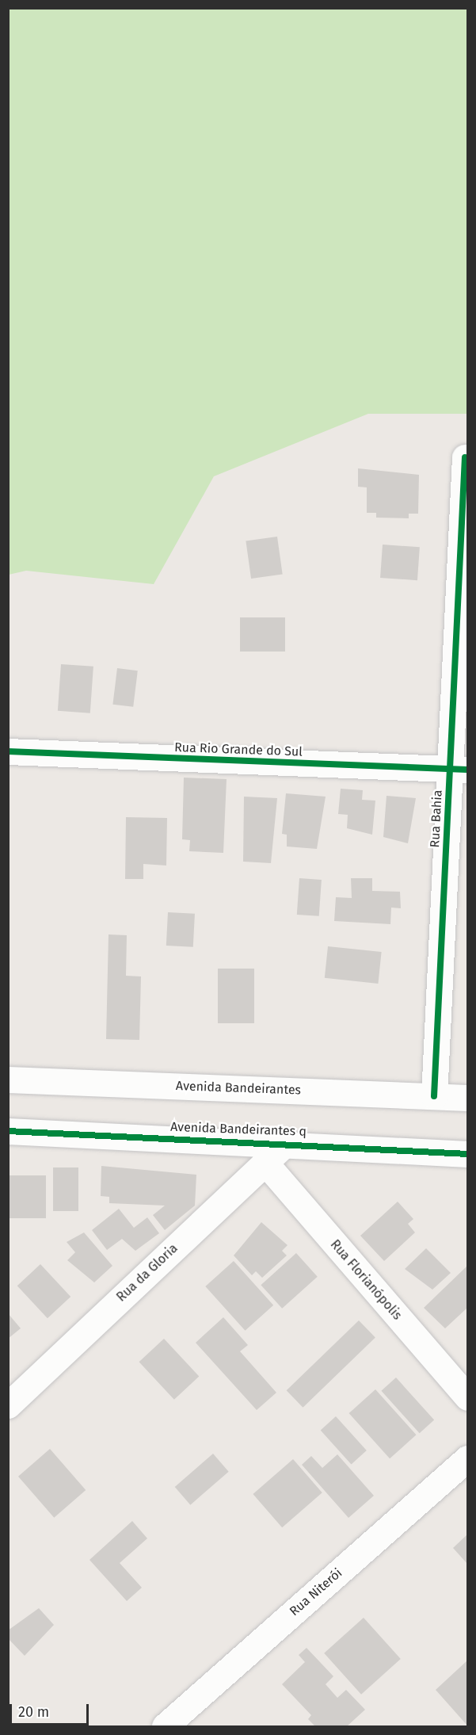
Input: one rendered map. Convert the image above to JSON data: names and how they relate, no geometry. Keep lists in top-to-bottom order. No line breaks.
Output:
{"streets":{"street":["Rua Rio Grande do Sul","Rua Bahia","Avenida Bandeirantes","Avenida Bandeirantes q","Rua da Gloria","Rua Florianópolis","Rua Niterói"]},"crossings":[["Rua Rio Grande do Sul","Rua Bahia"],["Rua Bahia","Avenida Bandeirantes"],["Avenida Bandeirantes q","Rua da Gloria"],["Rua da Gloria","Rua Florianópolis"]],"scale_bar":"20 m"}
